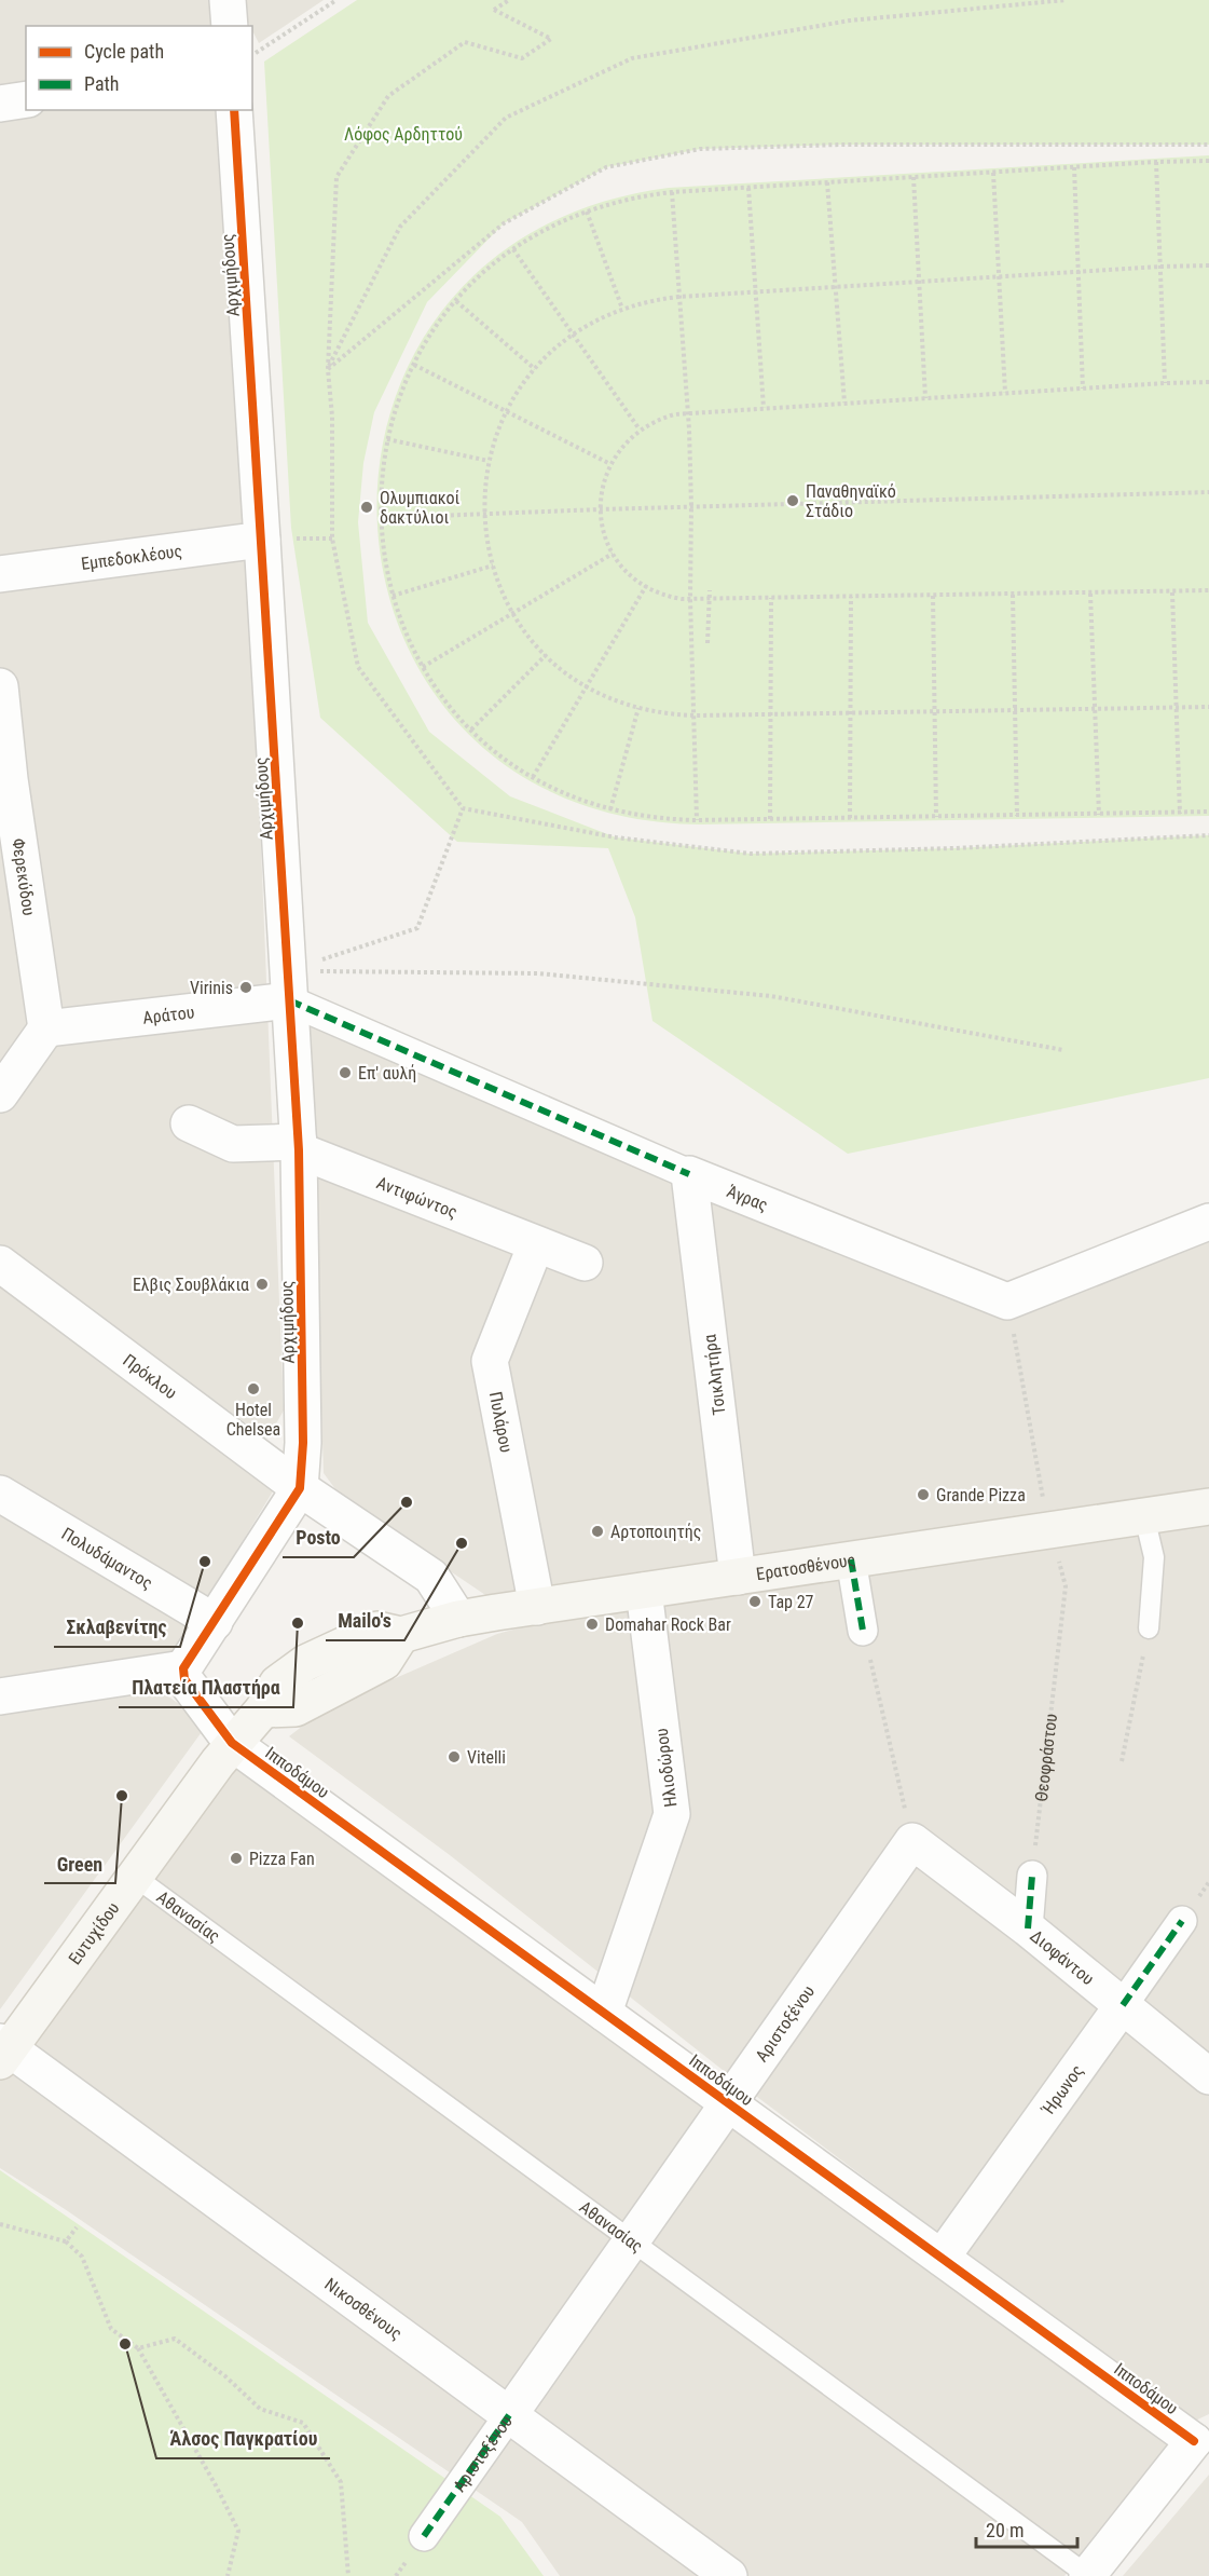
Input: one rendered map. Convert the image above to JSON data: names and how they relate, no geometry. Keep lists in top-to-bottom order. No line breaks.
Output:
{"streets":{"main road":["Ερατοσθένους","Ευτυχίδου"],"street":["Αρχιμήδους","Εμπεδοκλέους","Φερεκύδου","Αράτου","Άγρας","Αντιφώντος","Τσικλητήρα","Πρόκλου","Πυλάρου","Πολυδάμαντος","Ηλιοδώρου","Ιπποδάμου","Διοφάντου","Αριστοξένου","Ήρωνος","Νικοσθένους"],"lane":["Αθανασίας"],"path":["Θεοφράστου"]},"crossings":[["Αρχιμήδους","Εμπεδοκλέους"],["Αρχιμήδους","Αράτου"],["Αρχιμήδους","Άγρας"],["Αρχιμήδους","Αντιφώντος"],["Αρχιμήδους","Πρόκλου"],["Φερεκύδου","Αράτου"],["Αράτου","Άγρας"],["Άγρας","Τσικλητήρα"],["Αντιφώντος","Πυλάρου"],["Τσικλητήρα","Ερατοσθένους"],["Πρόκλου","Ερατοσθένους"],["Πυλάρου","Ερατοσθένους"],["Ερατοσθένους","Ηλιοδώρου"],["Ερατοσθένους","Ιπποδάμου"],["Ερατοσθένους","Ευτυχίδου"],["Ηλιοδώρου","Ιπποδάμου"],["Ιπποδάμου","Ευτυχίδου"],["Ιπποδάμου","Αριστοξένου"],["Ιπποδάμου","Ήρωνος"],["Αθανασίας","Ευτυχίδου"],["Αθανασίας","Αριστοξένου"],["Ευτυχίδου","Νικοσθένους"],["Διοφάντου","Αριστοξένου"],["Διοφάντου","Ήρωνος"],["Αριστοξένου","Νικοσθένους"]],"parks":["Λόφος Αρδηττού"],"places":["Παναθηναϊκό Στάδιο","Ολυμπιακοί δακτύλιοι","Virinis","Επ' αυλή","Ελβις Σουβλάκια","Hotel Chelsea","Grande Pizza","Posto","Αρτοποιητής","Mailo's","Σκλαβενίτης","Tap 27","Πλατεία Πλαστήρα","Domahar Rock Bar","Vitelli","Green","Pizza Fan","Άλσος Παγκρατίου"],"legend":["Cycle path","Path"],"scale_bar":"20 m"}
